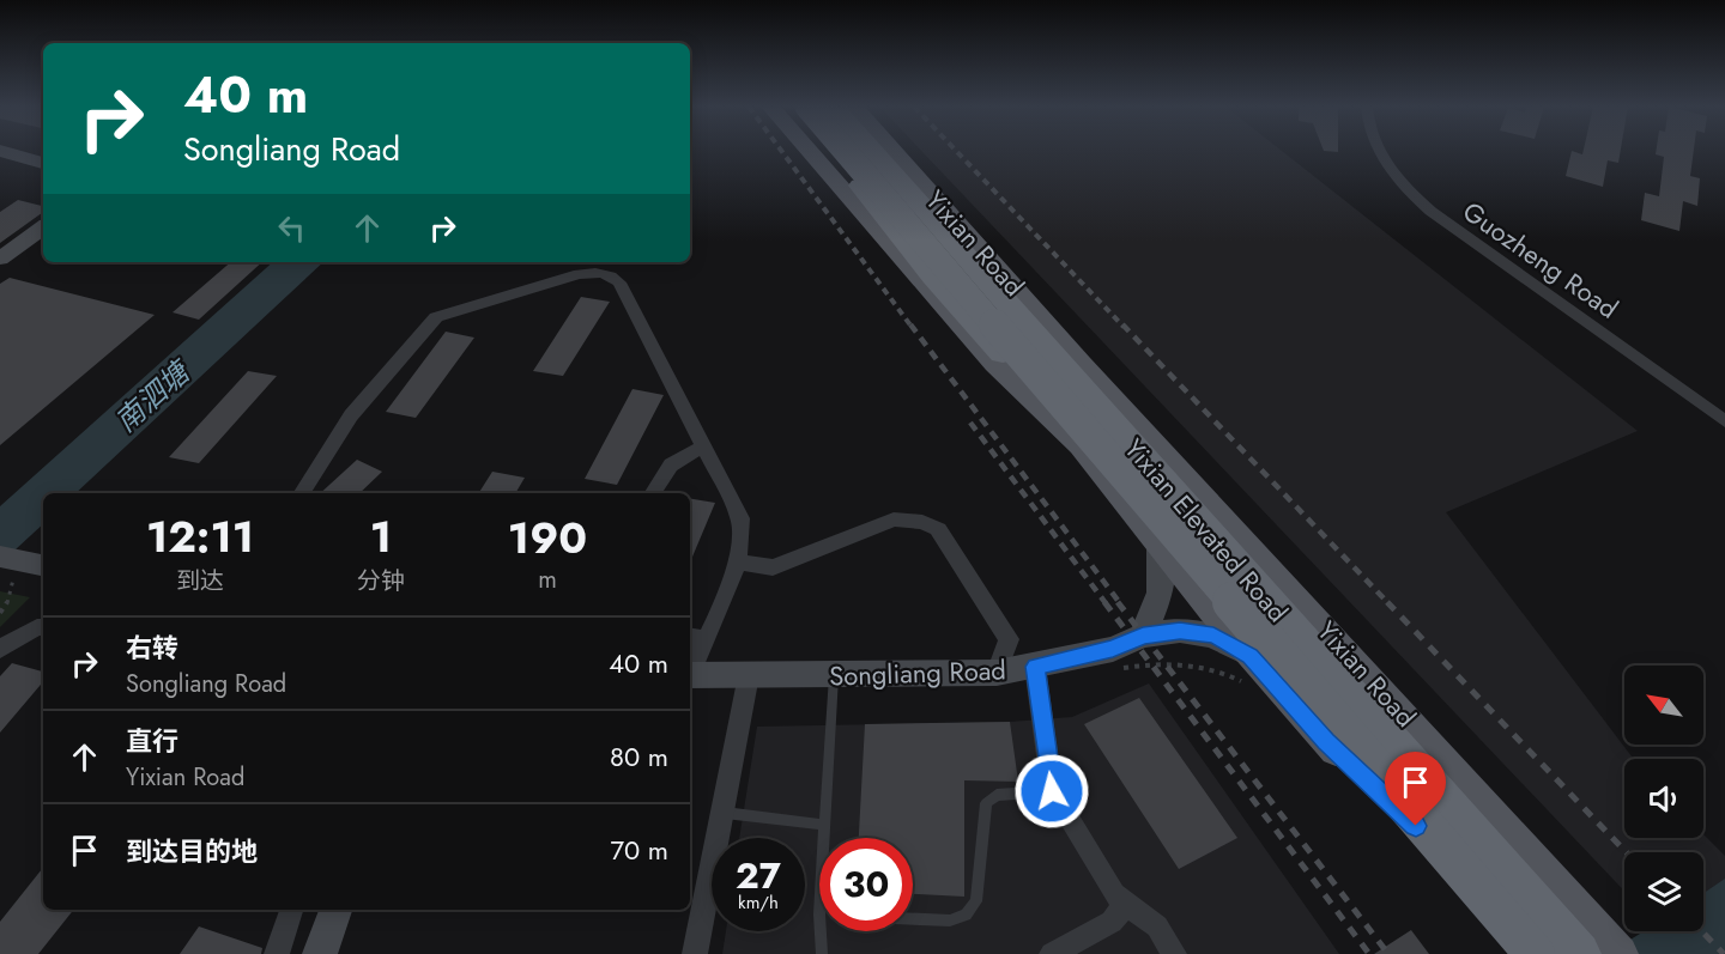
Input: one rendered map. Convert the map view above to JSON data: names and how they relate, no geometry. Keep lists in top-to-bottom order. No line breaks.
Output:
{"streets":{"highway":["Yixian Elevated Road"],"main road":["Yixian Road"],"street":["Guozheng Road","Songliang Road"]},"crossings":[["Yixian Road","Yixian Elevated Road"],["Yixian Road","Songliang Road"]],"water":["南泗塘"],"north":"top left","page":{"turn":["40 m","Songliang Road"],"eta":["12:11","到达","1","分钟","190","m"],"list":[{"name":"右转","note":"Songliang Road","value":"40 m"},{"name":"直行","note":"Yixian Road","value":"80 m"},{"name":"到达目的地","value":"70 m"}],"speed":"27 km/h","limit":"30"}}
